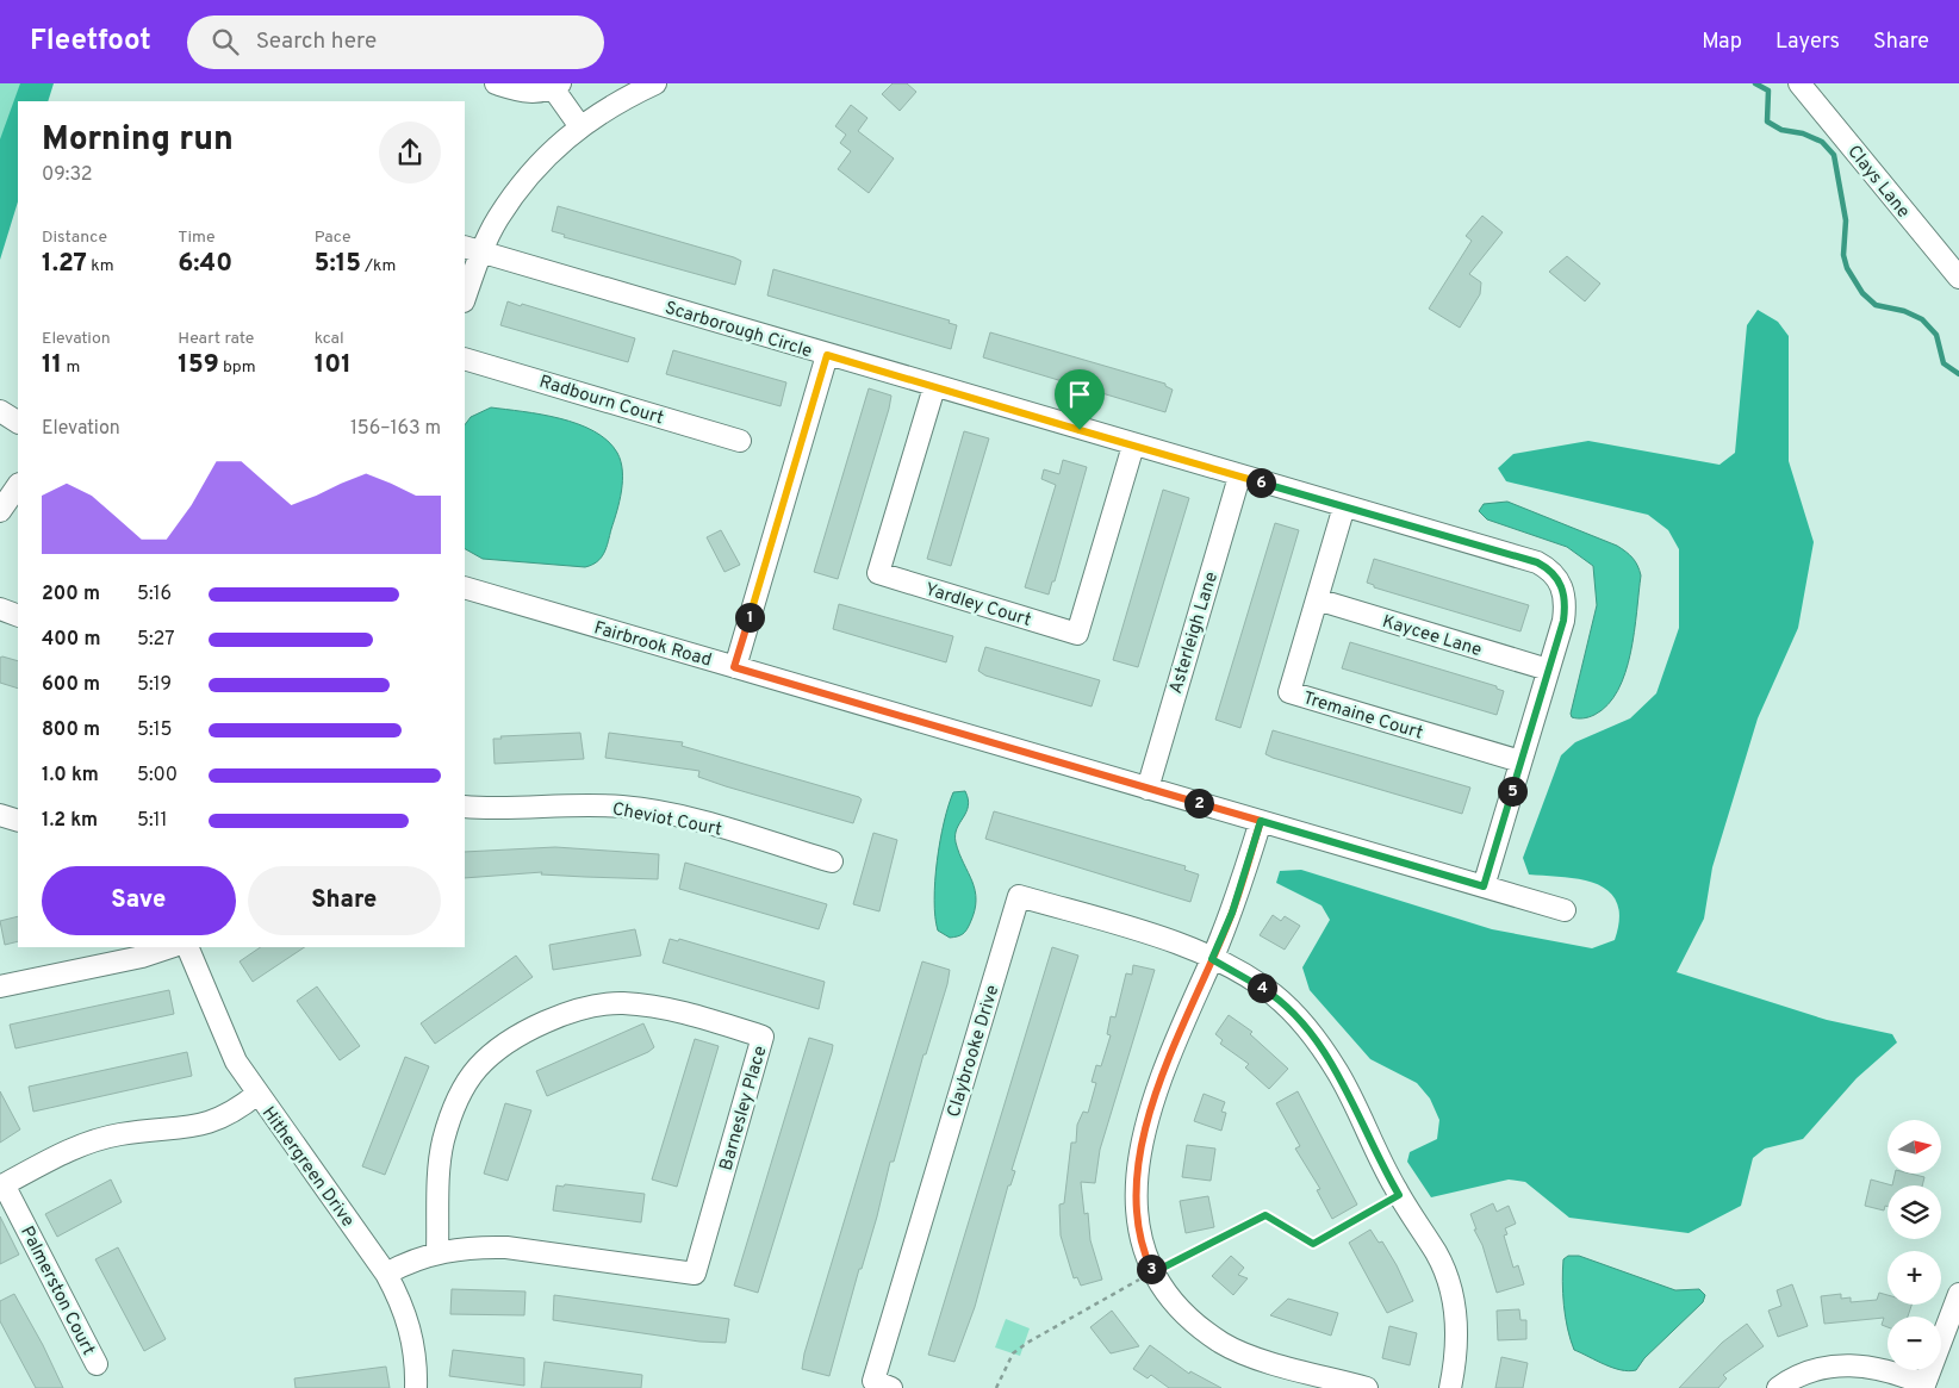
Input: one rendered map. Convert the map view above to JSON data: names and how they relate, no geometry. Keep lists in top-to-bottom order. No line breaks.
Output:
{"streets":{"street":["Clays Lane","Scarborough Circle","Radbourn Court","Yardley Court","Asterleigh Lane","Kaycee Lane","Fairbrook Road","Tremaine Court","Cheviot Court","Claybrooke Drive","Barnesley Place","Hithergreen Drive","Palmerston Court"]},"crossings":[["Scarborough Circle","Yardley Court"],["Scarborough Circle","Asterleigh Lane"],["Scarborough Circle","Kaycee Lane"],["Scarborough Circle","Fairbrook Road"],["Scarborough Circle","Tremaine Court"],["Asterleigh Lane","Fairbrook Road"],["Kaycee Lane","Tremaine Court"],["Barnesley Place","Hithergreen Drive"]],"north":"right","page":{"header":"Fleetfoot","search":"Search here","nav":["Map","Layers","Share"],"heading":["Morning run","09:32"],"stats":[["Distance","1.27 km"],["Time","6:40"],["Pace","5:15 /km"],["Elevation","11 m"],["Heart rate","159 bpm"],["kcal","101"]],"chart":["Elevation","156–163 m"],"pins":["6","1","5","2","4","3"],"list":[{"name":"200 m","note":"5:16"},{"name":"400 m","note":"5:27"},{"name":"600 m","note":"5:19"},{"name":"800 m","note":"5:15"},{"name":"1.0 km","note":"5:00"},{"name":"1.2 km","note":"5:11"}],"buttons":["Save","Share"],"map_buttons":["+","−"]}}
